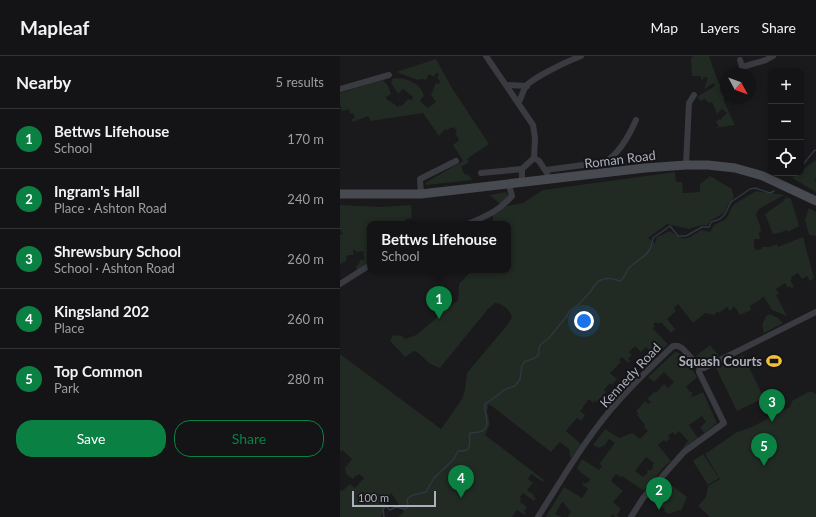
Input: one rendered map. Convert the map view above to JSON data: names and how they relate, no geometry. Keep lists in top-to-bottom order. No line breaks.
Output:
{"streets":{"main road":["Roman Road"],"street":["Kennedy Road"]},"places":{"sports":["Squash Courts"]},"scale_bar":"100 m","north":"bottom right","page":{"header":"Mapleaf","nav":["Map","Layers","Share"],"heading":["Nearby","5 results"],"map_buttons":["+","−"],"list":[{"mark":"1","name":"Bettws Lifehouse","note":"School","value":"170 m"},{"mark":"2","name":"Ingram's Hall","note":"Place · Ashton Road","value":"240 m"},{"mark":"3","name":"Shrewsbury School","note":"School · Ashton Road","value":"260 m"},{"mark":"4","name":"Kingsland 202","note":"Place","value":"260 m"},{"mark":"5","name":"Top Common","note":"Park","value":"280 m"}],"popup":["Bettws Lifehouse","School"],"pins":["1","3","5","4","2"],"buttons":["Save","Share"],"scale":"100 m"}}
